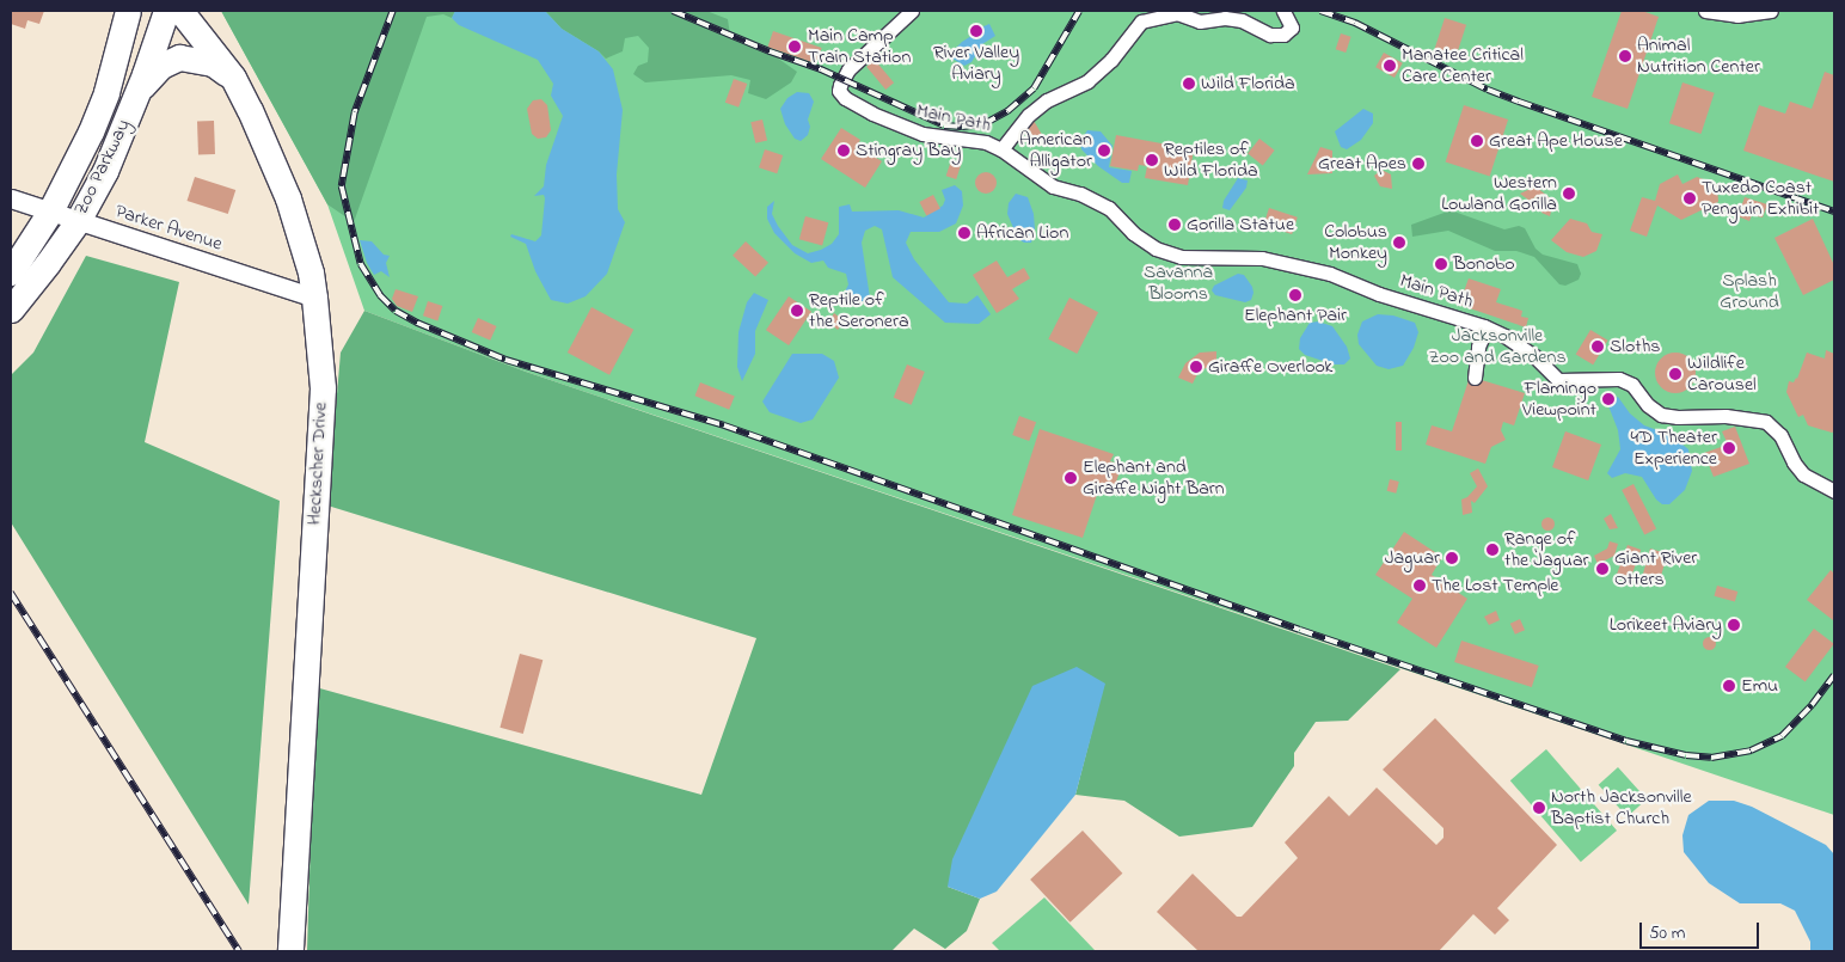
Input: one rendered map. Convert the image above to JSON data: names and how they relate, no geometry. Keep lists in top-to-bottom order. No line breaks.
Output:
{"streets":{"main road":["Zoo Parkway","Heckscher Drive"],"street":["Main Path","Parker Avenue"]},"crossings":[["Zoo Parkway","Parker Avenue"],["Parker Avenue","Heckscher Drive"]],"parks":["Savanna Blooms","Splash Ground","Jacksonville Zoo and Gardens"],"places":["River Valley Aviary","Main Camp Train Station","Animal Nutrition Center","Manatee Critical Care Center","Wild Florida","Great Ape House","Stingray Bay","American Alligator","Reptiles of Wild Florida","Great Apes","Western Lowland Gorilla","Tuxedo Coast Penguin Exhibit","Gorilla Statue","African Lion","Colobus Monkey","Bonobo","Elephant Pair","Reptile of the Seronera","Sloths","Giraffe Overlook","Wildlife Carousel","Flamingo Viewpoint","4D Theater Experience","Elephant and Giraffe Night Barn","Range of the Jaguar","Jaguar","Giant River Otters","The Lost Temple","Lorikeet Aviary","Emu","North Jacksonville Baptist Church"],"scale_bar":"50 m"}
